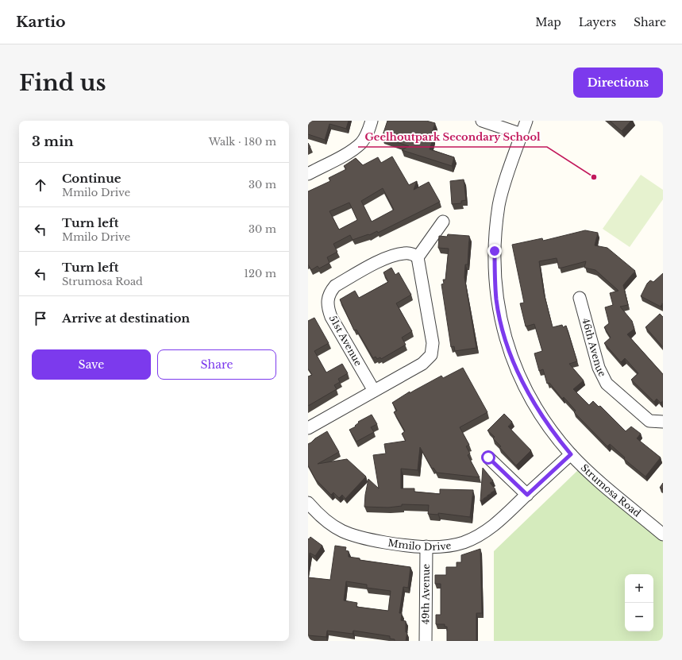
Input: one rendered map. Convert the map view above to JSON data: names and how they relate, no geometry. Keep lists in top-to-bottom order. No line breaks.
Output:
{"streets":{"street":["51st Avenue","46th Avenue","Strumosa Road","Mmilo Drive","49th Avenue"]},"crossings":[["Strumosa Road","Mmilo Drive"],["Mmilo Drive","49th Avenue"]],"places":["Geelhoutpark Secondary School"],"page":{"header":"Kartio","nav":["Map","Layers","Share"],"buttons":["Directions",["Save","Share"]],"title":"Find us","heading":["3 min","Walk · 180 m"],"list":[["Continue","Mmilo Drive","30 m"],["Turn left","Mmilo Drive","30 m"],["Turn left","Strumosa Road","120 m"],"Arrive at destination"],"map_buttons":["+","−"]}}
